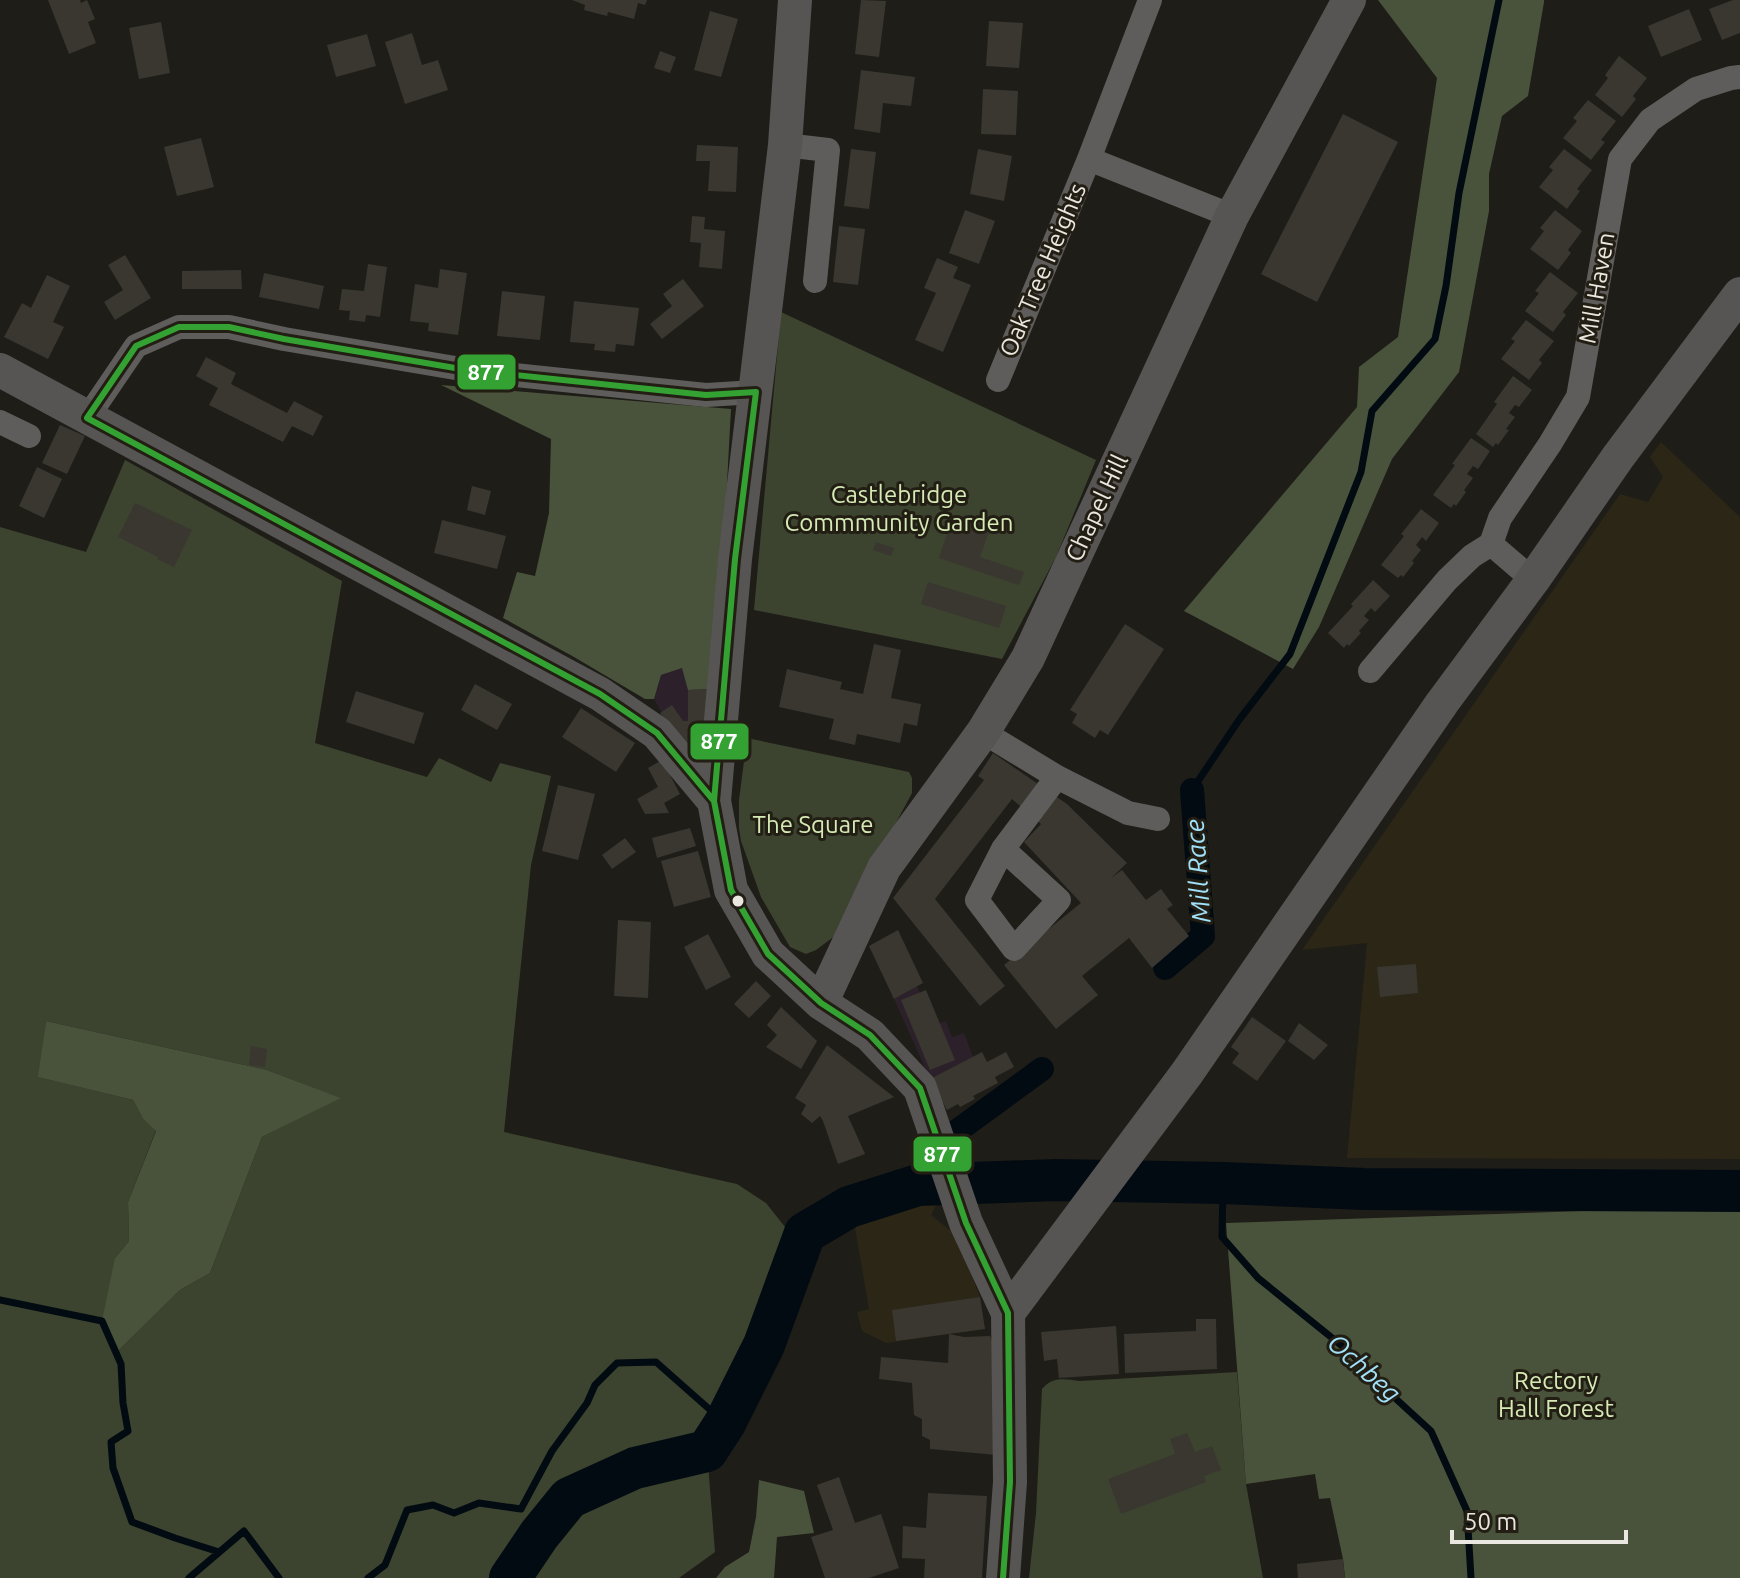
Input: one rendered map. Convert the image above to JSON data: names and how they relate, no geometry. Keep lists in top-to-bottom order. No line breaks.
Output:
{"streets":{"street":["Oak Tree Heights","Mill Haven","Chapel Hill"]},"crossings":[["Oak Tree Heights","Chapel Hill"]],"water":["Mill Race","Ochbeg"],"parks":["Castlebridge Commmunity Garden","The Square","Rectory Hall Forest"],"lines":["transit line 877"],"scale_bar":"50 m"}
